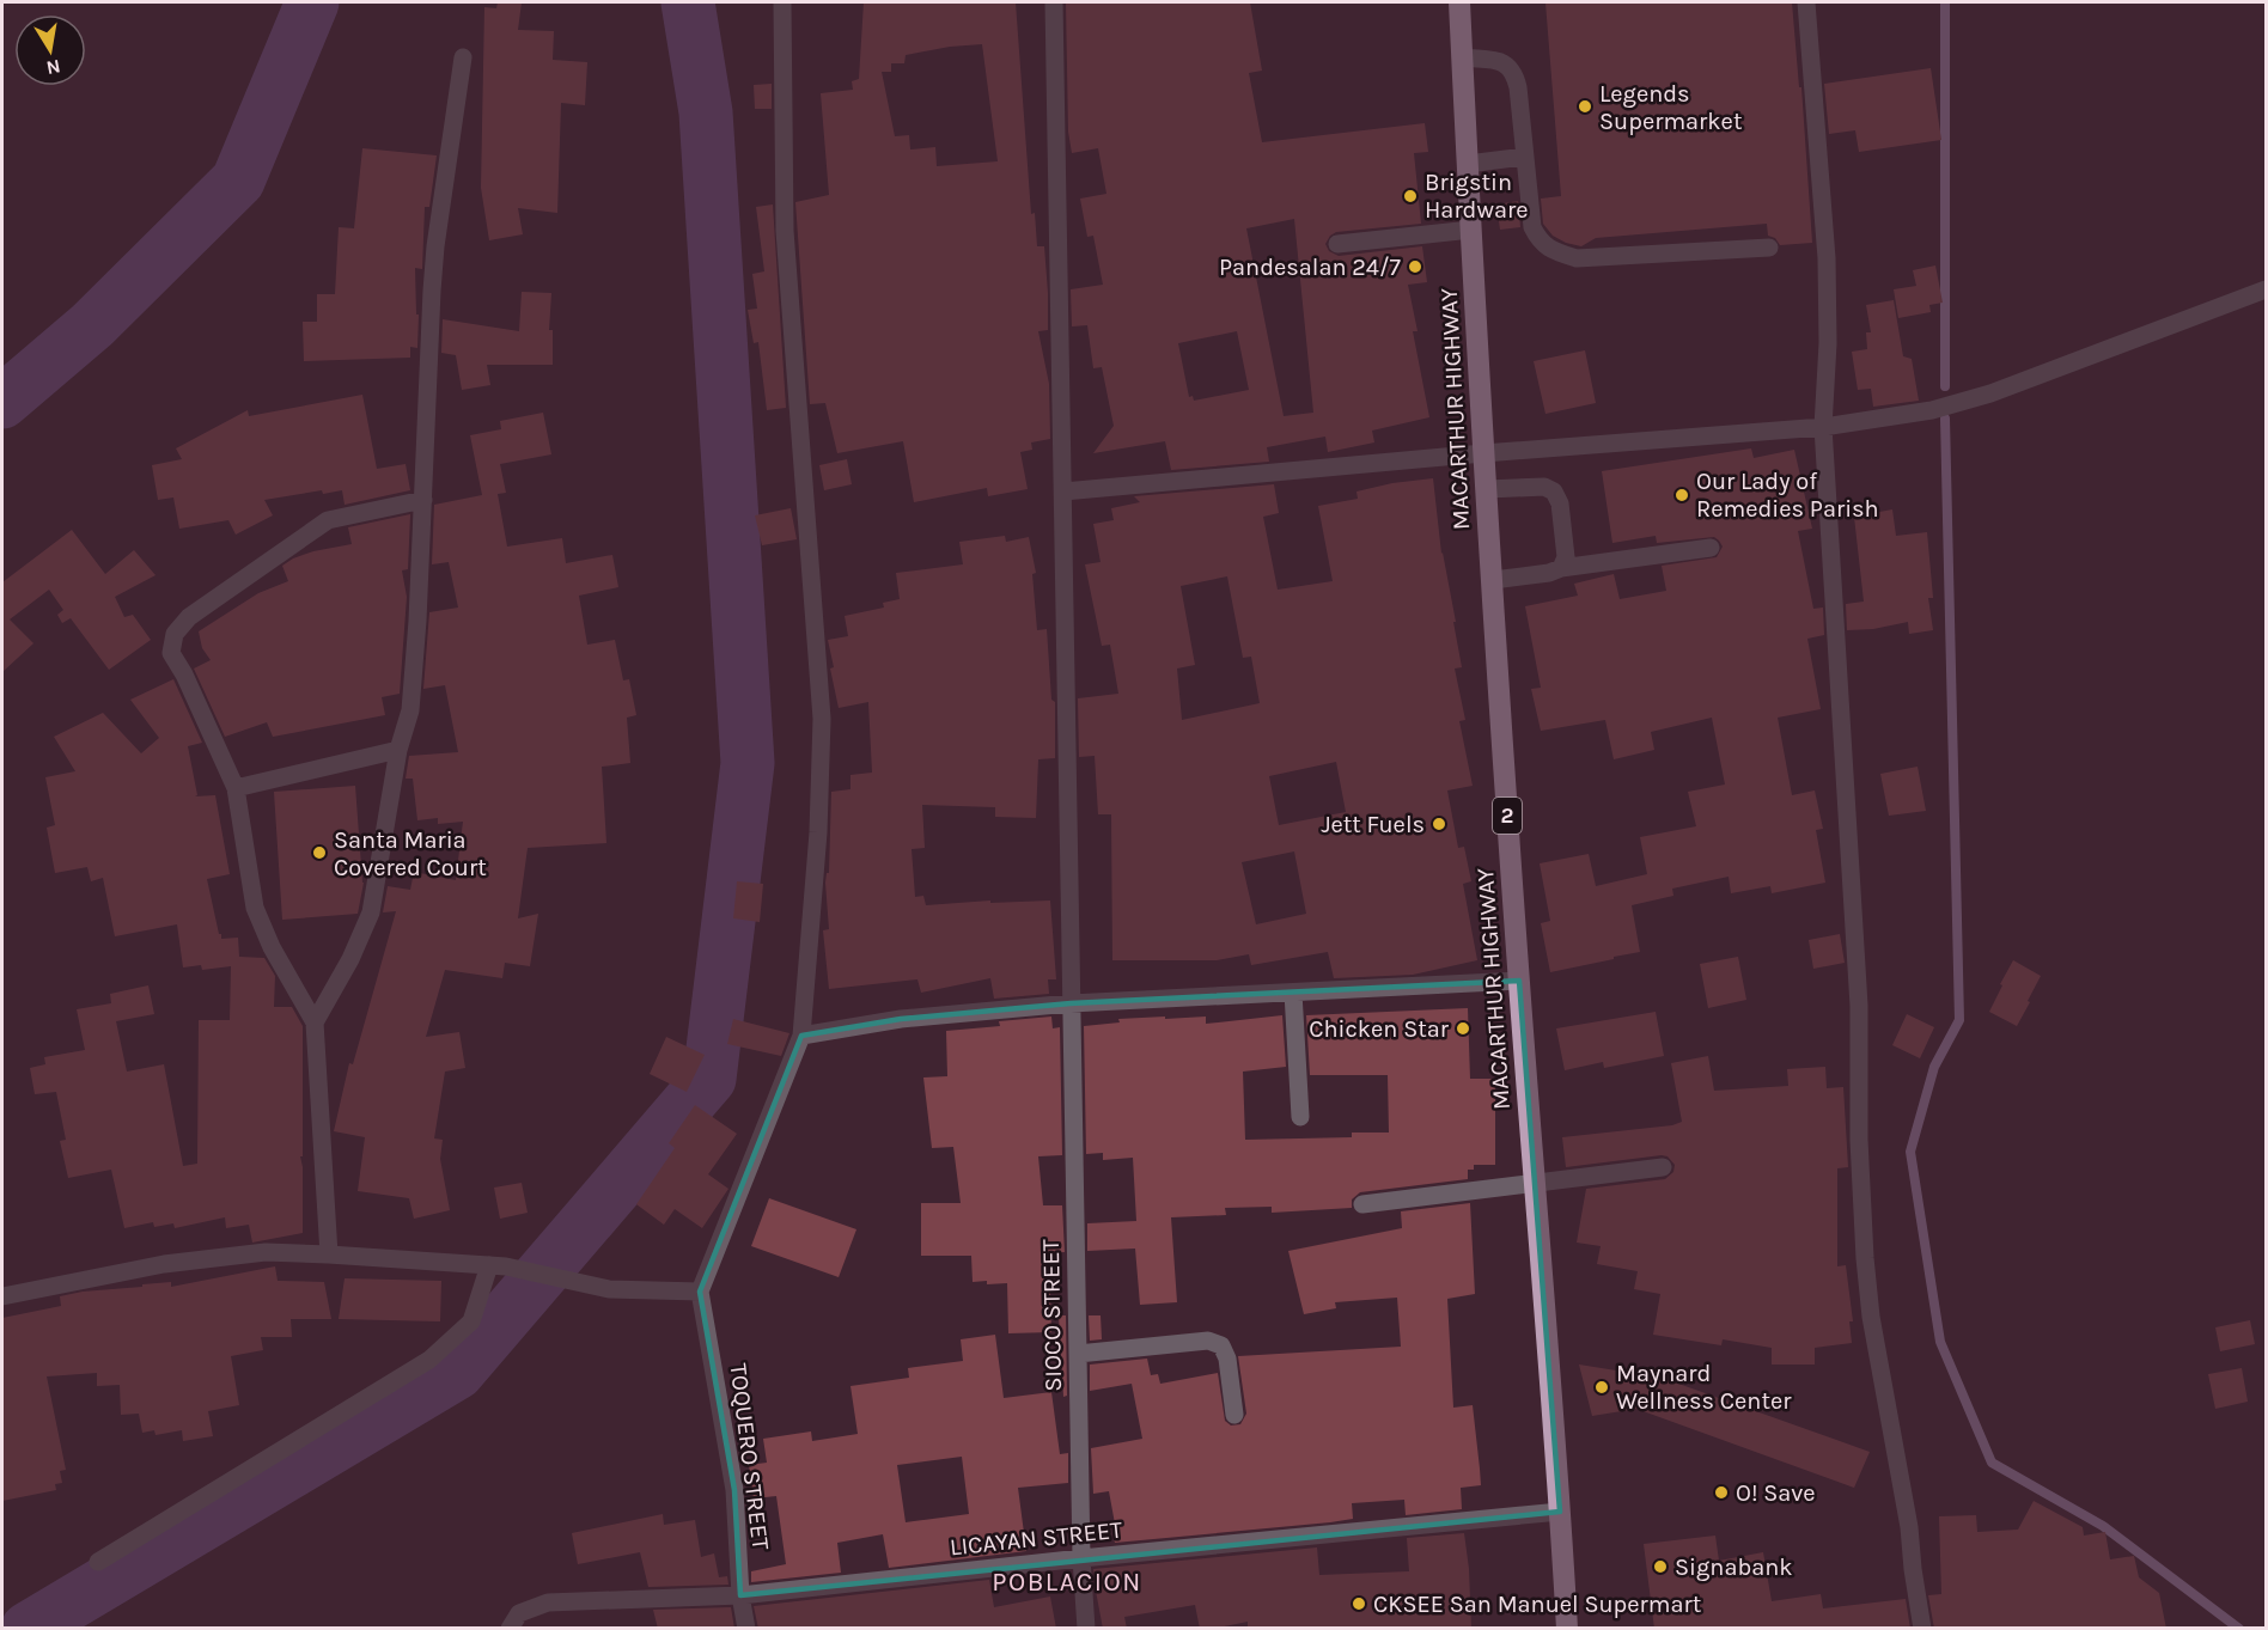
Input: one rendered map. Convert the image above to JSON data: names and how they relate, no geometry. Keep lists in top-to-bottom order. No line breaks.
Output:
{"streets":{"highway":["MACARTHUR HIGHWAY","2"],"street":["SIOCO STREET","TOQUERO STREET","LICAYAN STREET"]},"crossings":[["MACARTHUR HIGHWAY","LICAYAN STREET"],["SIOCO STREET","LICAYAN STREET"],["TOQUERO STREET","LICAYAN STREET"]],"districts":["POBLACION"],"places":["Legends Supermarket","Brigstin Hardware","Pandesalan 24/7","Our Lady of Remedies Parish","Jett Fuels","Santa Maria Covered Court","Chicken Star","Maynard Wellness Center","O! Save","Signabank","CKSEE San Manuel Supermart"],"north":"bottom"}
